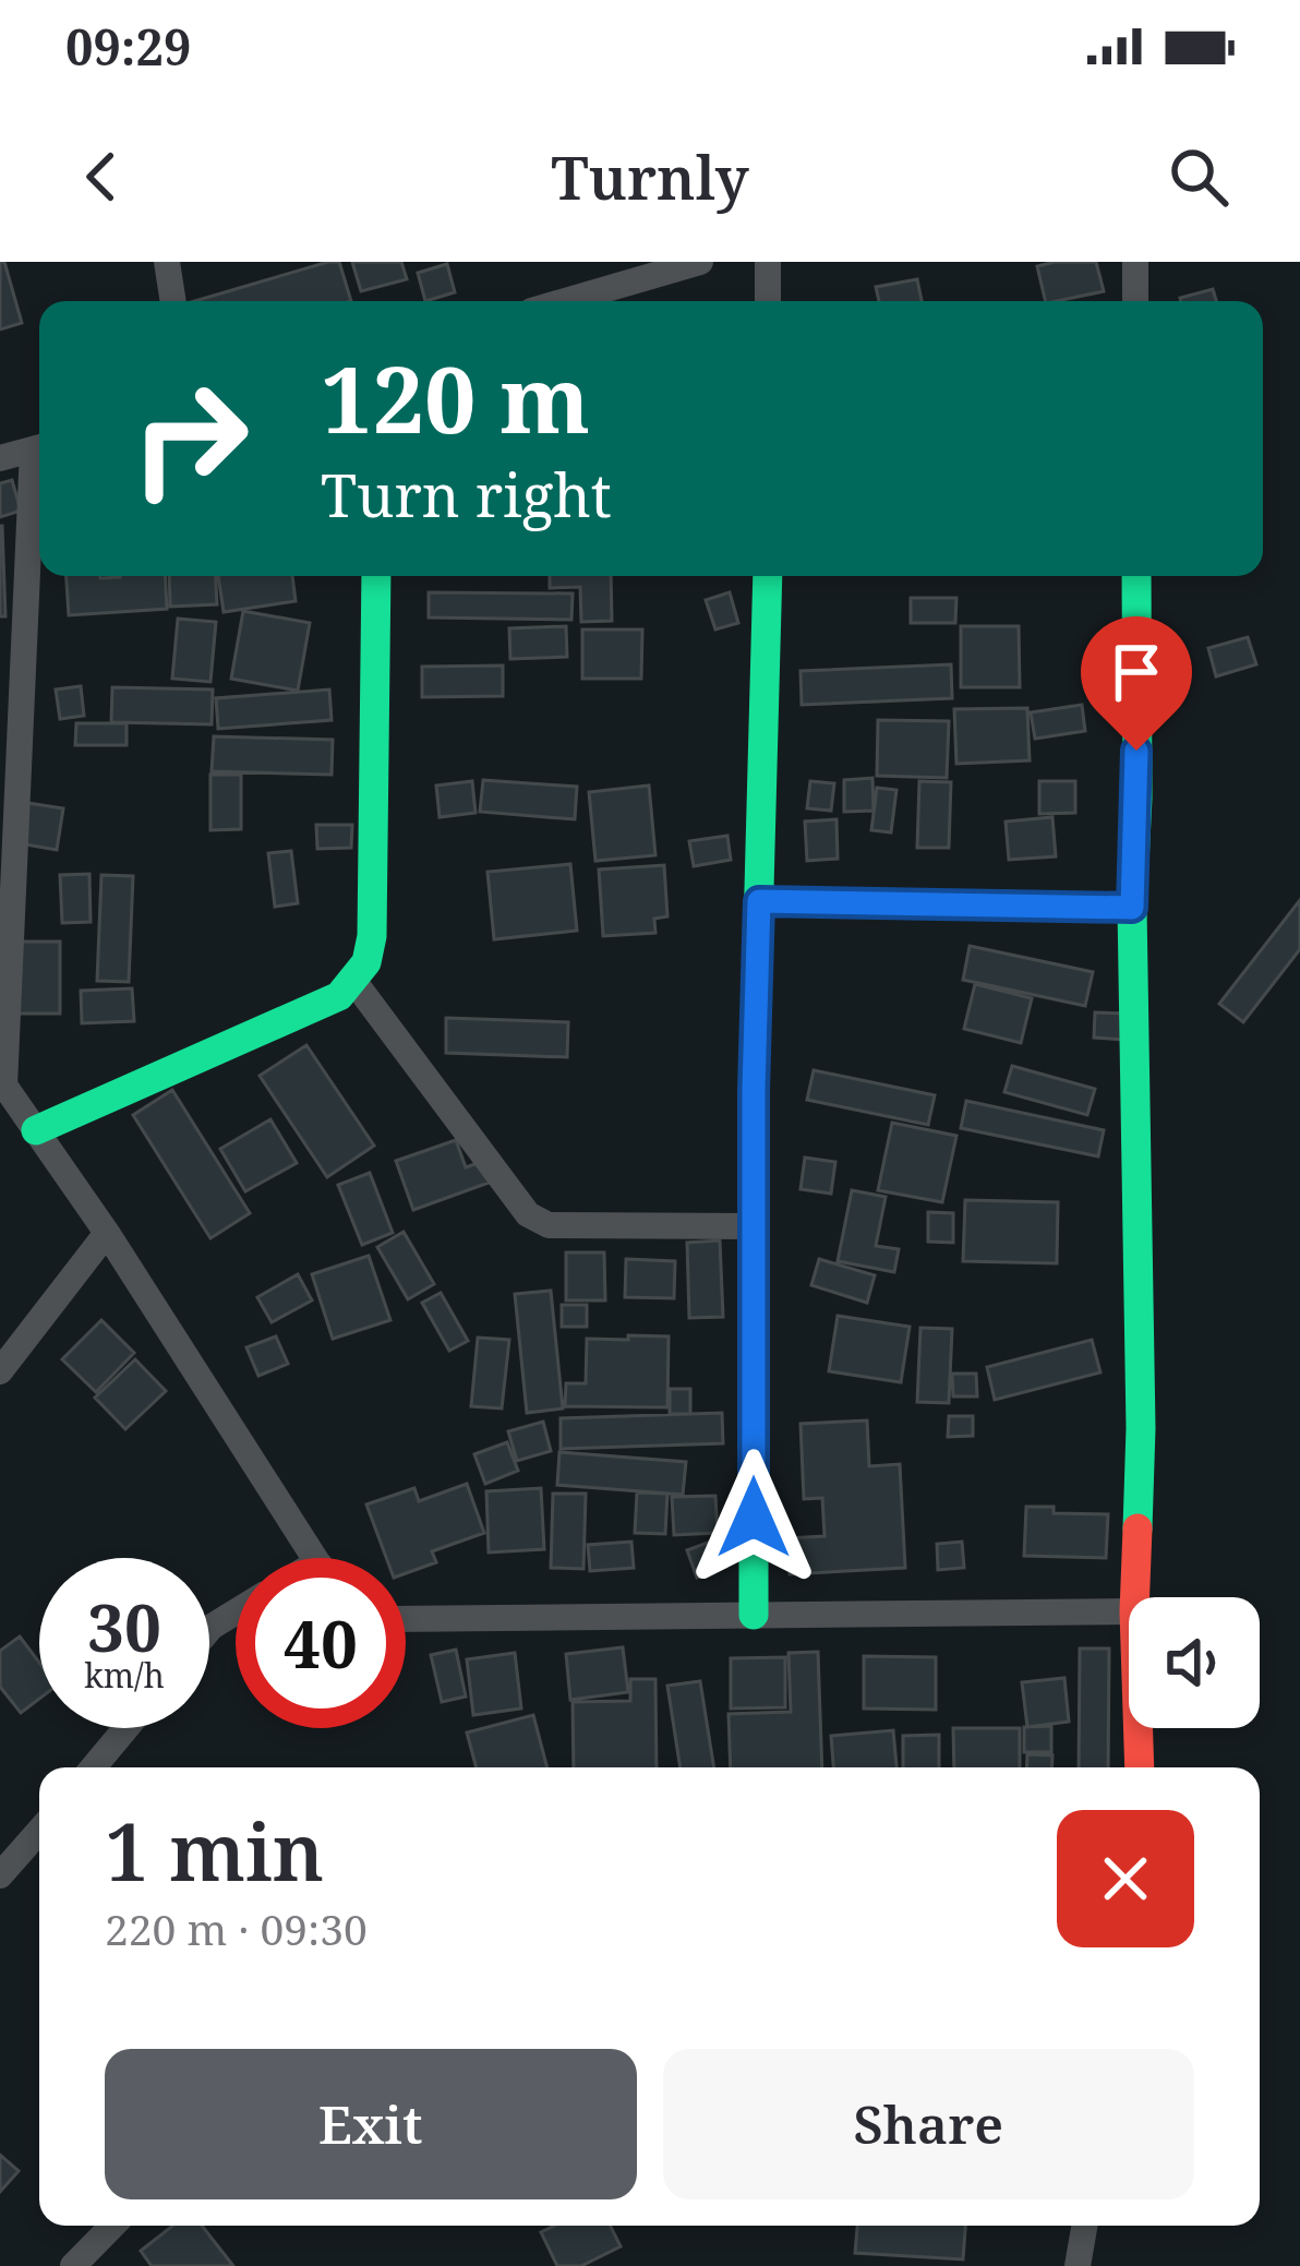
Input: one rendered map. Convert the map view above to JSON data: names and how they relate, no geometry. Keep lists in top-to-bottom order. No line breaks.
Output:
{"page":{"status":"09:29","header":"Turnly","turn":["120 m","Turn right"],"speed":"30 km/h","limit":"40","heading":["1 min","220 m · 09:30"],"buttons":["Exit","Share"]}}
